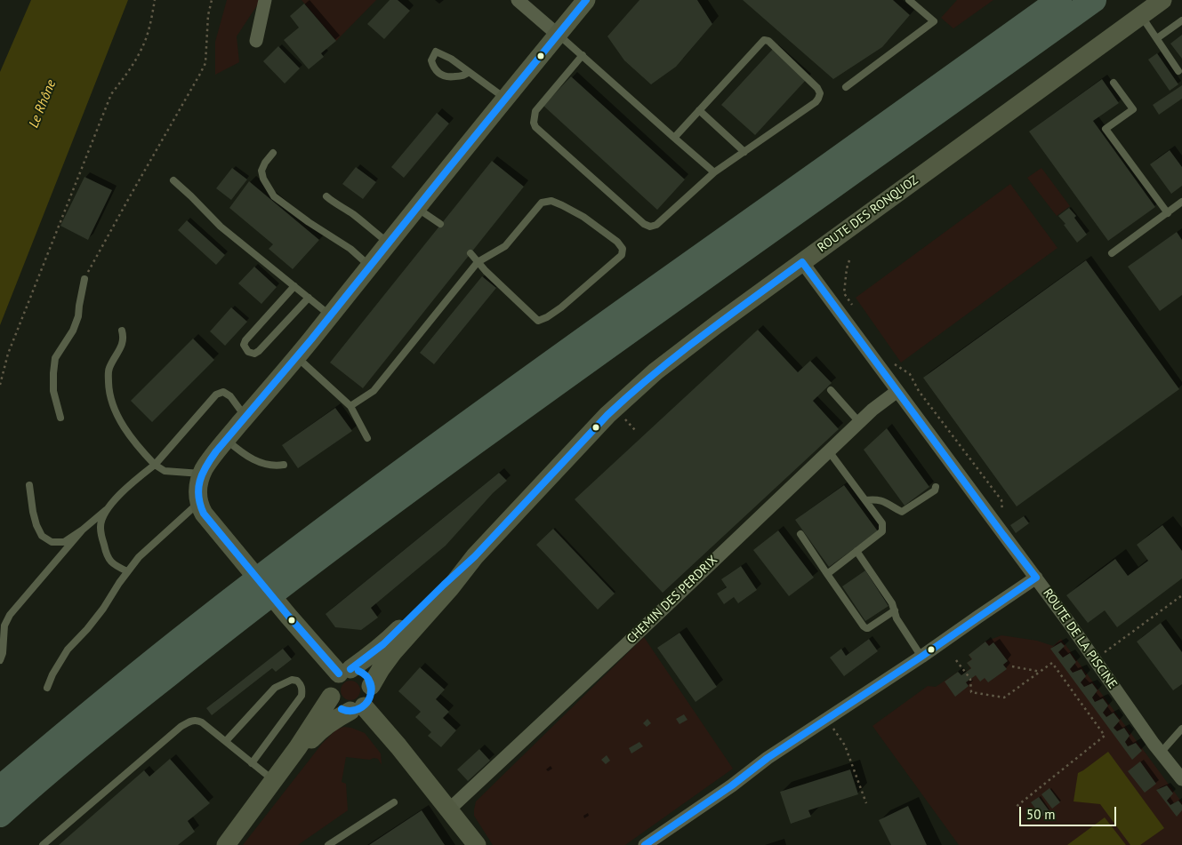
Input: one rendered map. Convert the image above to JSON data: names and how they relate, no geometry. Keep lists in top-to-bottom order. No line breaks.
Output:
{"streets":{"street":["ROUTE DES RONQUOZ","CHEMIN DES PERDRIX","ROUTE DE LA PISCINE"]},"crossings":[["ROUTE DES RONQUOZ","ROUTE DE LA PISCINE"],["CHEMIN DES PERDRIX","ROUTE DE LA PISCINE"]],"water":["Le Rhône"],"scale_bar":"50 m"}
